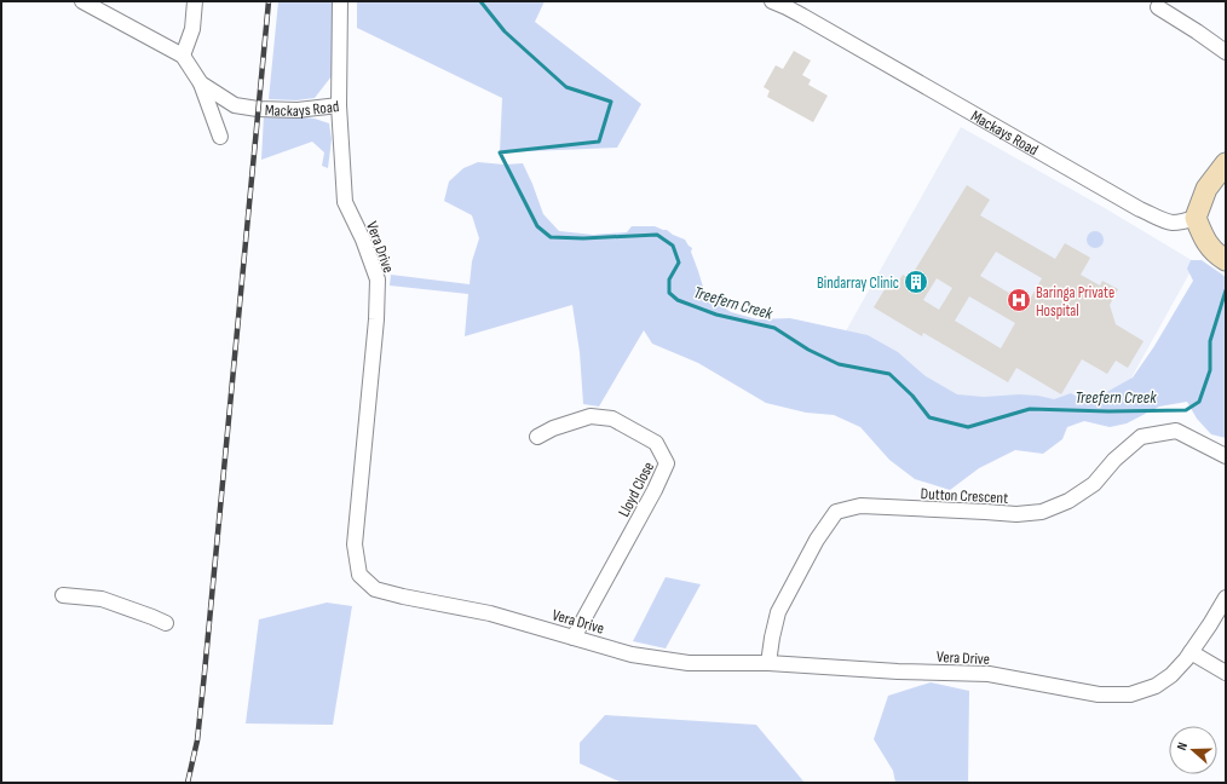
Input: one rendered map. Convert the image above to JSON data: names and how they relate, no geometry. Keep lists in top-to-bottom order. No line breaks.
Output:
{"streets":{"street":["Mackays Road","Vera Drive","Lloyd Close","Dutton Crescent"]},"crossings":[["Mackays Road","Vera Drive"],["Vera Drive","Lloyd Close"],["Vera Drive","Dutton Crescent"]],"water":["Treefern Creek"],"places":{"building":["Bindarray Clinic"],"hospital":["Baringa Private Hospital"]},"north":"left"}
